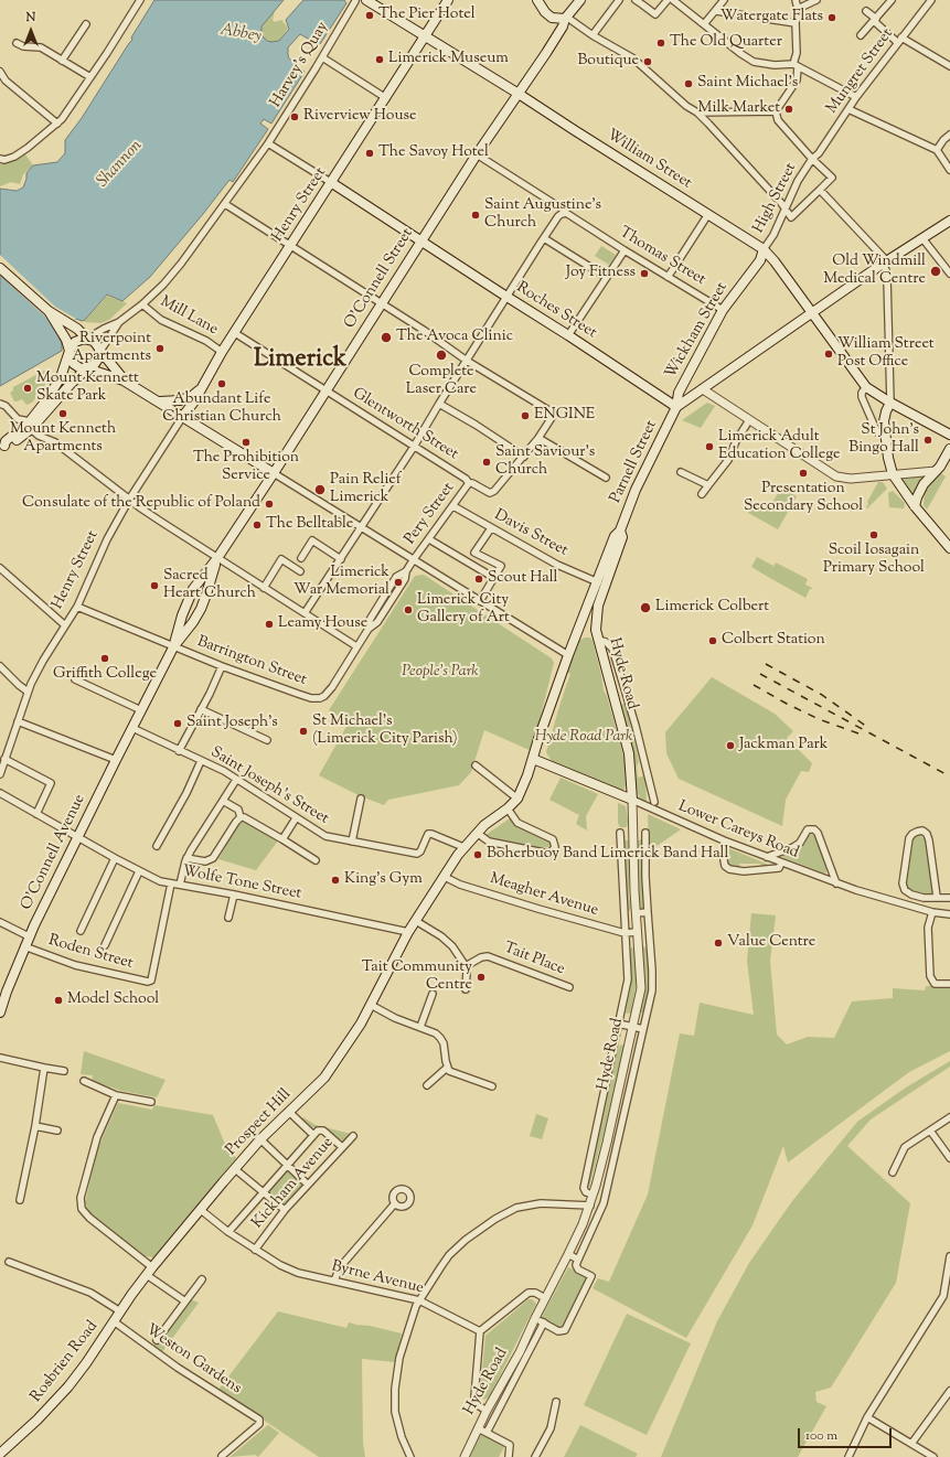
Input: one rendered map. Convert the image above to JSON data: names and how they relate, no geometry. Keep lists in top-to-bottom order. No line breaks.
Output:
{"streets":{"main road":["William Street","Henry Street","O'Connell Street","Roches Street","Wickham Street","Parnell Street","Hyde Road","O'Connell Avenue","Prospect Hill","Rosbrien Road"],"street":["Harvey's Quay","Mungret Street","High Street","Thomas Street","Mill Lane","Glentworth Street","Pery Street","Davis Street","Barrington Street","Saint Joseph's Street","Lower Careys Road","Wolfe Tone Street","Meagher Avenue","Roden Street","Tait Place","Kickham Avenue","Byrne Avenue","Weston Gardens"]},"crossings":[["Harvey's Quay","Mill Lane"],["Mungret Street","High Street"],["William Street","High Street"],["William Street","Henry Street"],["William Street","O'Connell Street"],["William Street","Wickham Street"],["High Street","Wickham Street"],["Henry Street","Roches Street"],["Henry Street","Mill Lane"],["Henry Street","Glentworth Street"],["Henry Street","Barrington Street"],["Thomas Street","O'Connell Street"],["Thomas Street","Wickham Street"],["O'Connell Street","Roches Street"],["O'Connell Street","Glentworth Street"],["Roches Street","Wickham Street"],["Roches Street","Parnell Street"],["Wickham Street","Parnell Street"],["Glentworth Street","Pery Street"],["Parnell Street","Davis Street"],["Parnell Street","Hyde Road"],["Parnell Street","Prospect Hill"],["Pery Street","Davis Street"],["Pery Street","Barrington Street"],["Barrington Street","O'Connell Avenue"],["Hyde Road","Lower Careys Road"],["Hyde Road","Meagher Avenue"],["Saint Joseph's Street","O'Connell Avenue"],["Saint Joseph's Street","Prospect Hill"],["O'Connell Avenue","Wolfe Tone Street"],["O'Connell Avenue","Roden Street"],["Wolfe Tone Street","Roden Street"],["Wolfe Tone Street","Prospect Hill"],["Meagher Avenue","Prospect Hill"],["Prospect Hill","Byrne Avenue"],["Prospect Hill","Weston Gardens"],["Prospect Hill","Rosbrien Road"],["Kickham Avenue","Byrne Avenue"],["Weston Gardens","Rosbrien Road"]],"districts":["Limerick"],"water":["Abbey","Shannon"],"parks":["People's Park","Hyde Road Park"],"places":["The Pier Hotel","Watergate Flats","The Old Quarter","Limerick Museum","Boutique","Saint Michael's","Milk Market","Riverview House","The Savoy Hotel","Saint Augustine's Church","Old Windmill Medical Centre","Joy Fitness","The Avoca Clinic","Riverpoint Apartments","William Street Post Office","Complete Laser Care","Abundant Life Christian Church","Mount Kennett Skate Park","Mount Kenneth Apartments","ENGINE","St John's Bingo Hall","The Prohibition Service","Limerick Adult Education College","Saint Saviour's Church","Presentation Secondary School","Pain Relief Limerick","Consulate of the Republic of Poland","The Belltable","Scoil Iosagain Primary School","Scout Hall","Limerick War Memorial","Sacred Heart Church","Limerick Colbert","Limerick City Gallery of Art","Leamy House","Colbert Station","Griffith College","Saint Joseph's","St Michael's (Limerick City Parish)","Jackman Park","Boherbuoy Band Limerick Band Hall","King's Gym","Value Centre","Tait Community Centre","Model School"],"scale_bar":"100 m","north":"top"}
